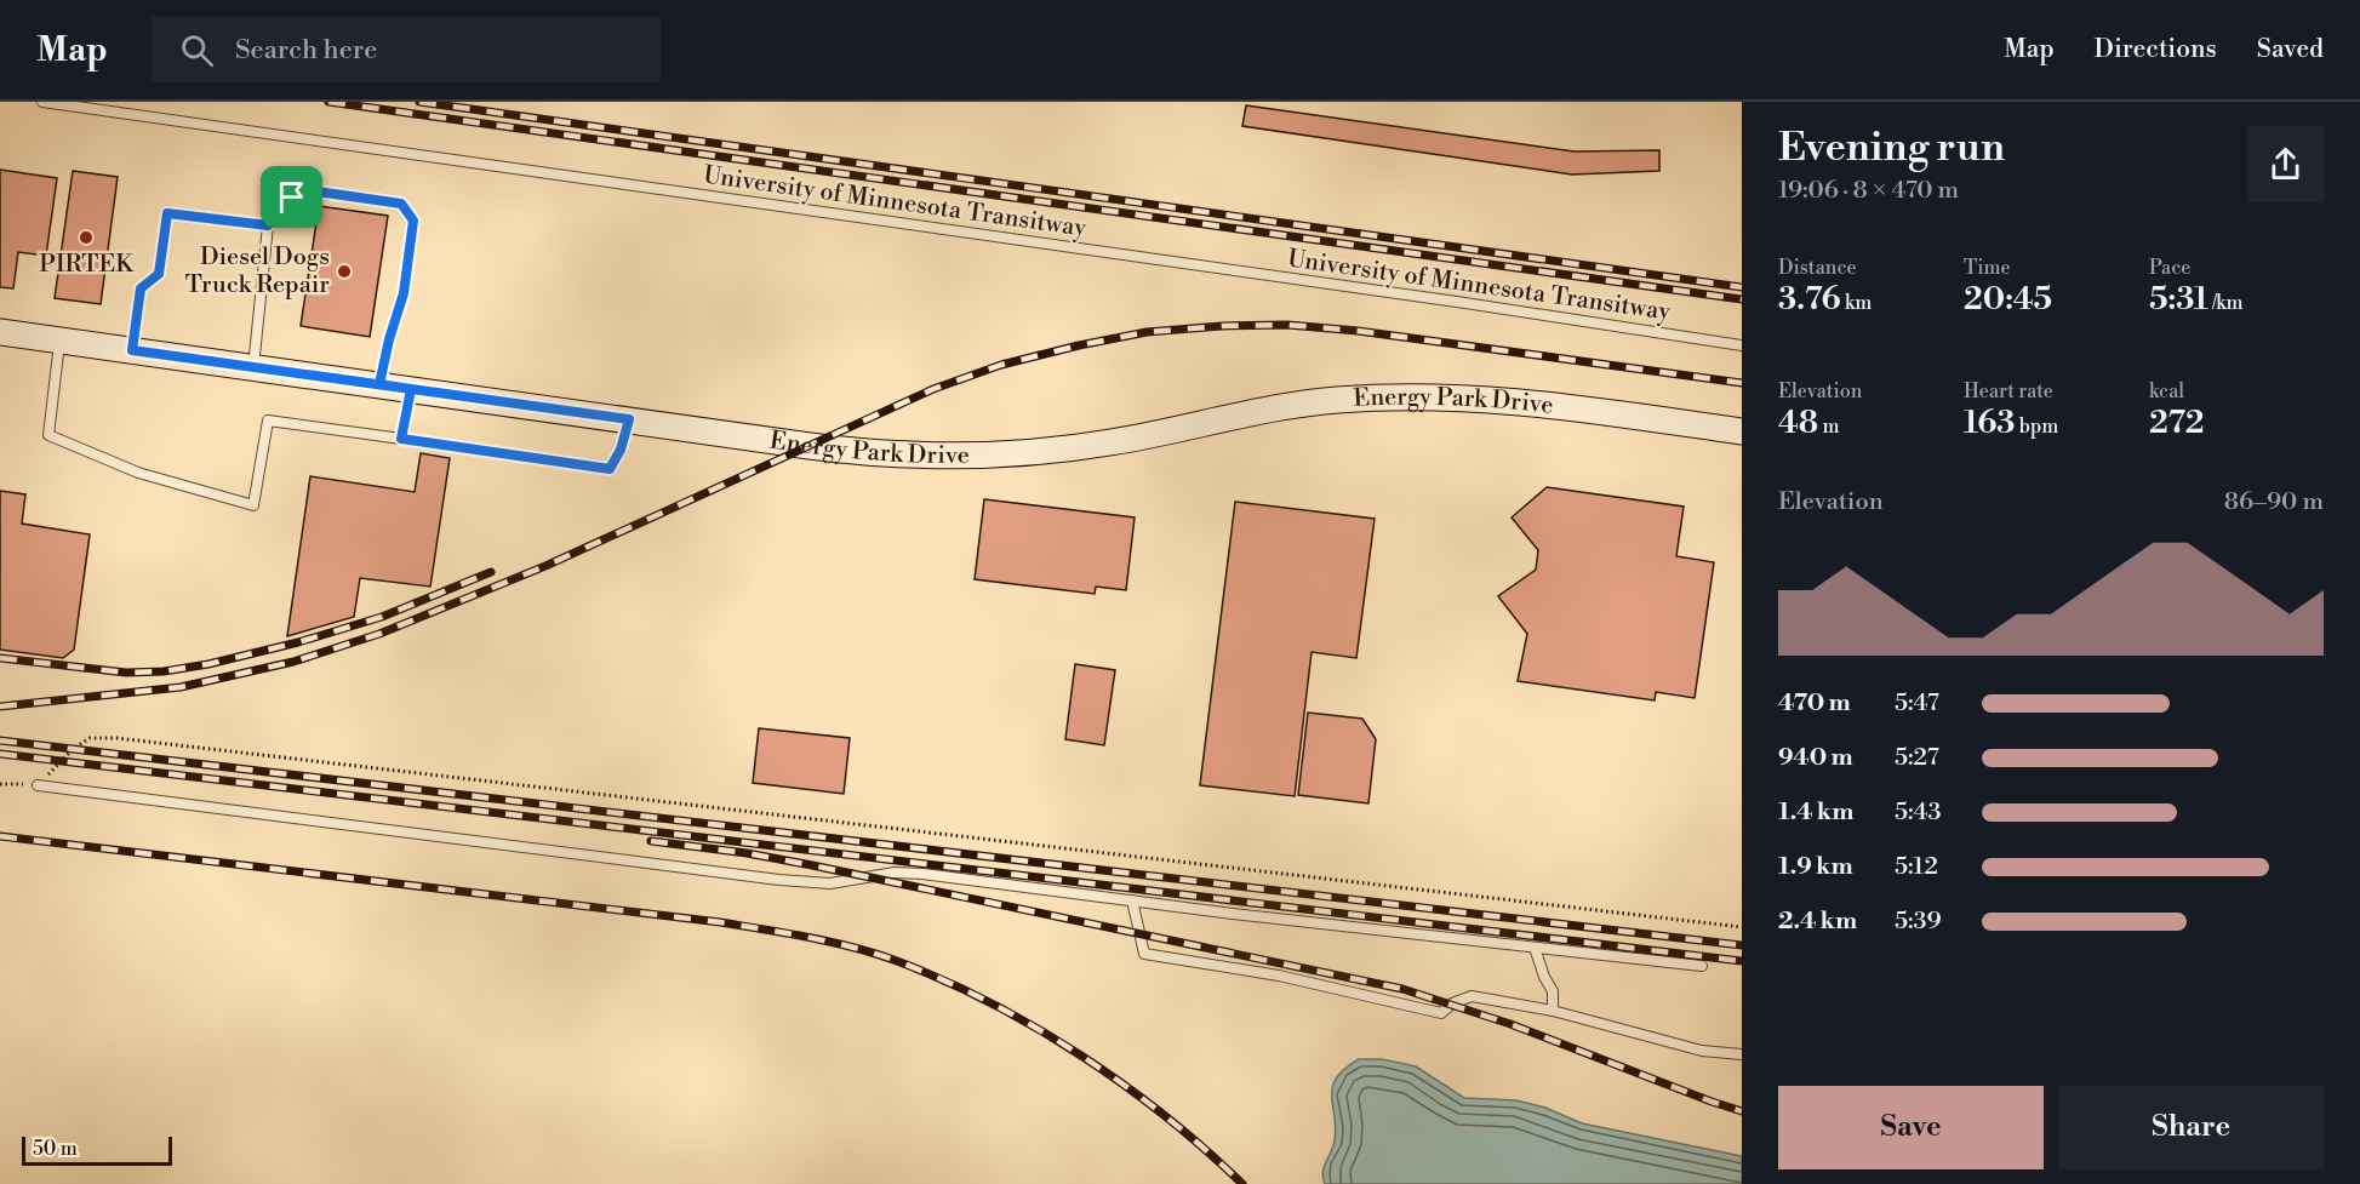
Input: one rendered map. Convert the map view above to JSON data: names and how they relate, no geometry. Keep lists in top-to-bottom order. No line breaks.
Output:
{"streets":{"street":["Energy Park Drive"],"lane":["University of Minnesota Transitway"]},"places":["PIRTEK","Diesel Dogs Truck Repair"],"scale_bar":"50 m","page":{"header":"Map","search":"Search here","nav":["Map","Directions","Saved"],"heading":["Evening run","19:06 · 8 × 470 m"],"stats":[["Distance","3.76 km"],["Time","20:45"],["Pace","5:31 /km"],["Elevation","48 m"],["Heart rate","163 bpm"],["kcal","272"]],"chart":["Elevation","86–90 m"],"list":[{"name":"470 m","note":"5:47"},{"name":"940 m","note":"5:27"},{"name":"1.4 km","note":"5:43"},{"name":"1.9 km","note":"5:12"},{"name":"2.4 km","note":"5:39"}],"buttons":["Save","Share"],"scale":"50 m"}}
